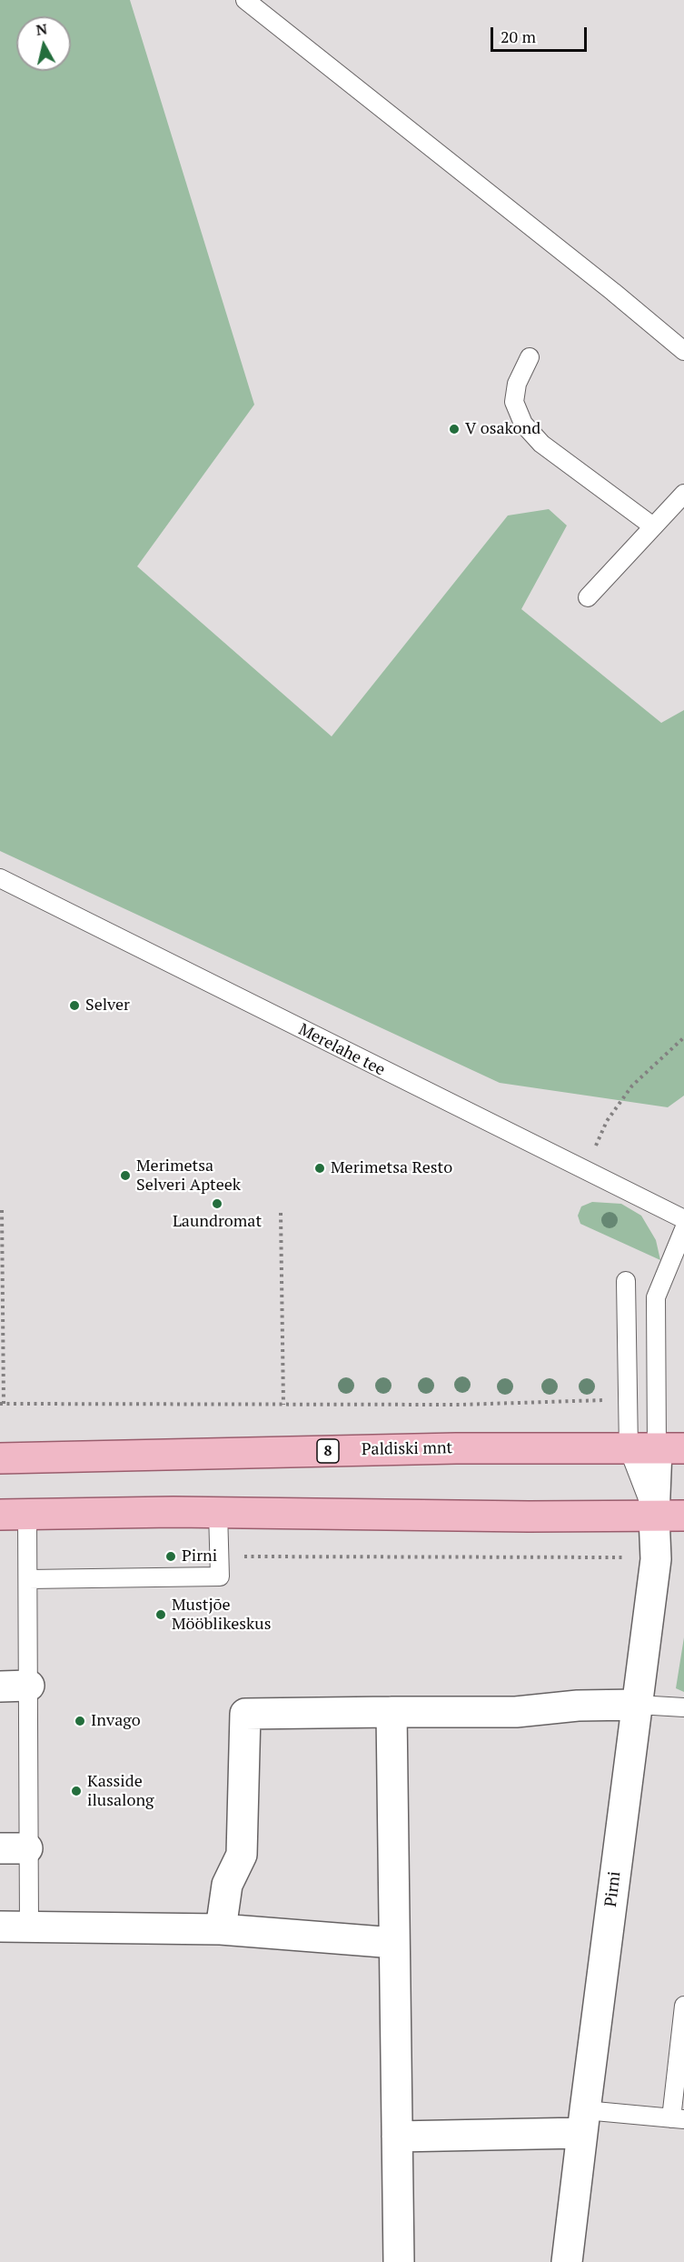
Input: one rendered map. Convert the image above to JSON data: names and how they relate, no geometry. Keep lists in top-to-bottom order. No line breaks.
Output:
{"streets":{"main road":["Paldiski mnt","8"],"street":["Pirni"],"lane":["Merelahe tee"]},"crossings":[["Paldiski mnt","Pirni"]],"places":["V osakond","Selver","Merimetsa Resto","Merimetsa Selveri Apteek","Laundromat","Pirni","Mustjõe Mööblikeskus","Invago","Kasside ilusalong"],"scale_bar":"20 m","north":"top"}
